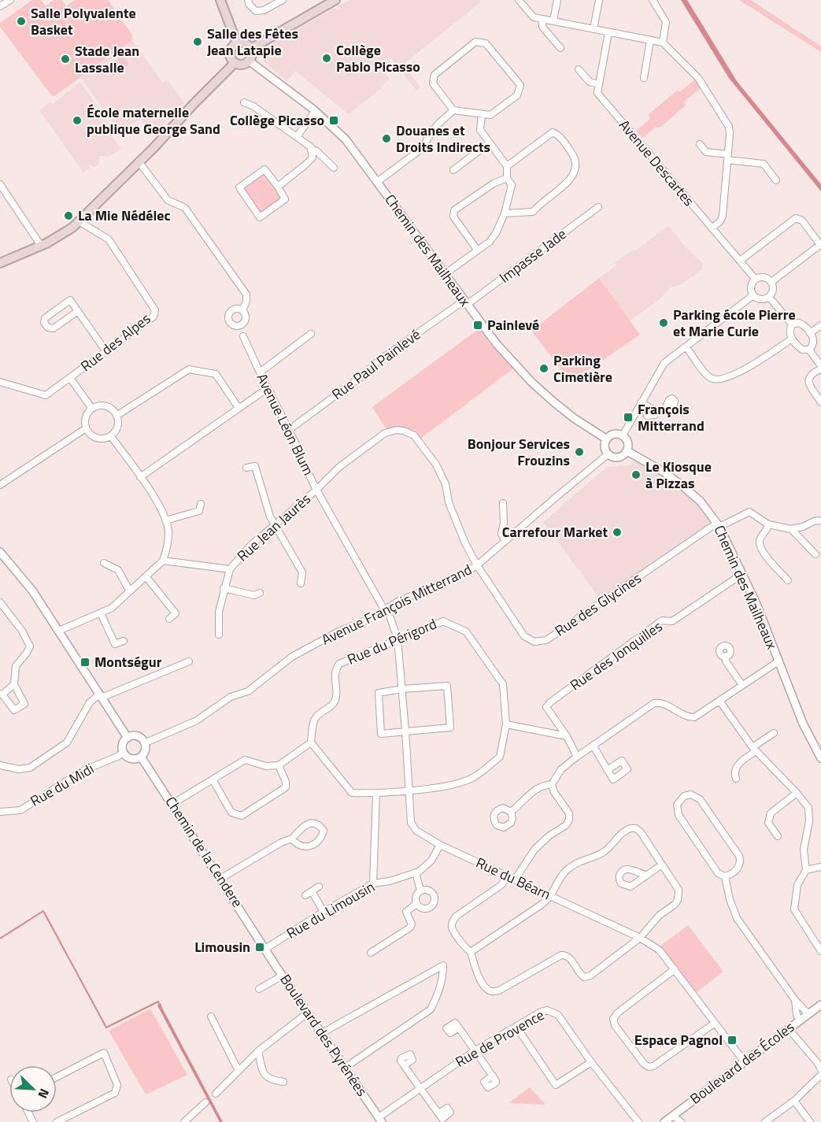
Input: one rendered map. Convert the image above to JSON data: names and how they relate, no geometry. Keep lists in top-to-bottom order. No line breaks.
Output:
{"streets":{"street":["Avenue Descartes","Chemin des Mailheaux","Impasse Jade","Rue des Alpes","Rue Paul Painlevé","Avenue Léon Blum","Rue Jean Jaurès","Avenue François Mitterrand","Rue des Glycines","Rue du Périgord","Rue des Jonquilles","Rue du Midi","Chemin de la Cendere","Rue du Béarn","Rue du Limousin","Boulevard des Pyrénées","Rue de Provence","Boulevard des Écoles"]},"crossings":[["Chemin des Mailheaux","Impasse Jade"],["Chemin des Mailheaux","Rue Paul Painlevé"],["Chemin des Mailheaux","Avenue François Mitterrand"],["Chemin des Mailheaux","Rue des Glycines"],["Chemin des Mailheaux","Rue des Jonquilles"],["Impasse Jade","Rue Paul Painlevé"],["Rue Paul Painlevé","Avenue Léon Blum"],["Avenue Léon Blum","Rue Jean Jaurès"],["Avenue Léon Blum","Avenue François Mitterrand"],["Rue Jean Jaurès","Avenue François Mitterrand"],["Rue Jean Jaurès","Rue des Glycines"],["Avenue François Mitterrand","Rue des Glycines"],["Avenue François Mitterrand","Rue du Midi"],["Avenue François Mitterrand","Chemin de la Cendere"],["Rue du Périgord","Rue du Béarn"],["Rue du Midi","Chemin de la Cendere"],["Chemin de la Cendere","Rue du Limousin"],["Chemin de la Cendere","Boulevard des Pyrénées"],["Rue du Béarn","Rue du Limousin"],["Rue du Béarn","Boulevard des Écoles"],["Rue du Limousin","Boulevard des Pyrénées"],["Boulevard des Pyrénées","Rue de Provence"]],"places":{"other":["Salle Polyvalente Basket","Salle des Fêtes Jean Latapie","Collège Pablo Picasso","Stade Jean Lassalle","École maternelle publique George Sand","Douanes et Droits Indirects","La Mie Nédélec","Parking école Pierre et Marie Curie","Parking Cimetière","Bonjour Services Frouzins","Le Kiosque à Pizzas","Carrefour Market"],"transit":["Collège Picasso","Painlevé","François Mitterrand","Montségur","Limousin","Espace Pagnol"]},"north":"bottom right"}
